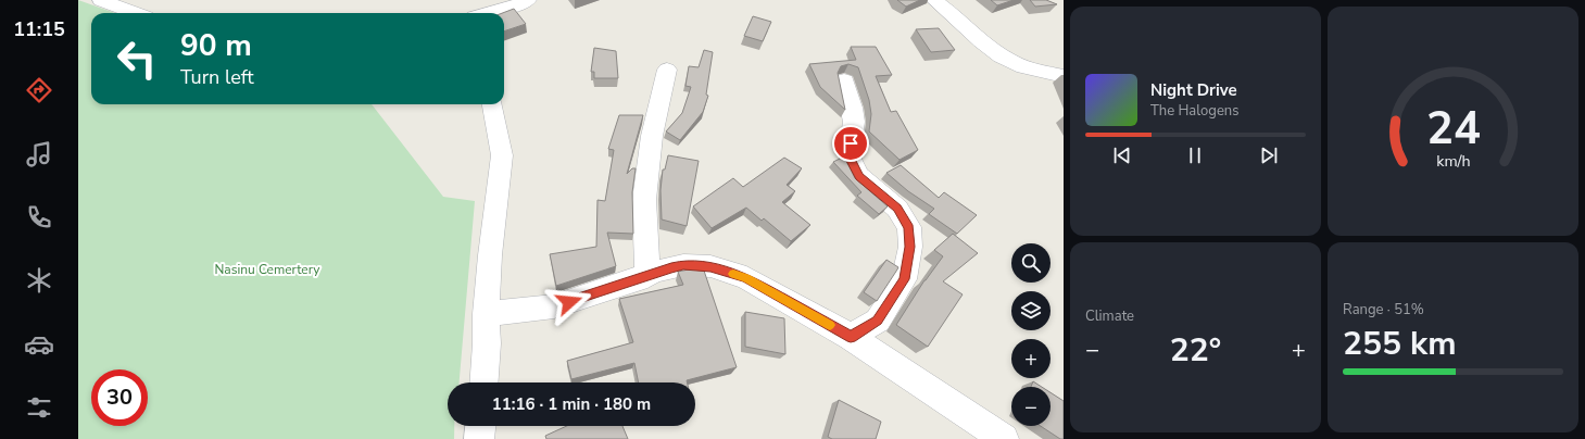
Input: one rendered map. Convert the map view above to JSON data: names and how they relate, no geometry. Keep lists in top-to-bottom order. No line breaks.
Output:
{"parks":["Nasinu Cemertery"],"page":{"tabs":"11:15","turn":["90 m","Turn left"],"song":["Night Drive","The Halogens"],"tile":["Climate",["Range · 51%","255 km"]],"map_buttons":["+","−"],"heat":["−","22°","+"],"limit":"30","trip":"11:16 · 1 min · 180 m","gauge":["24","km/h"]}}
